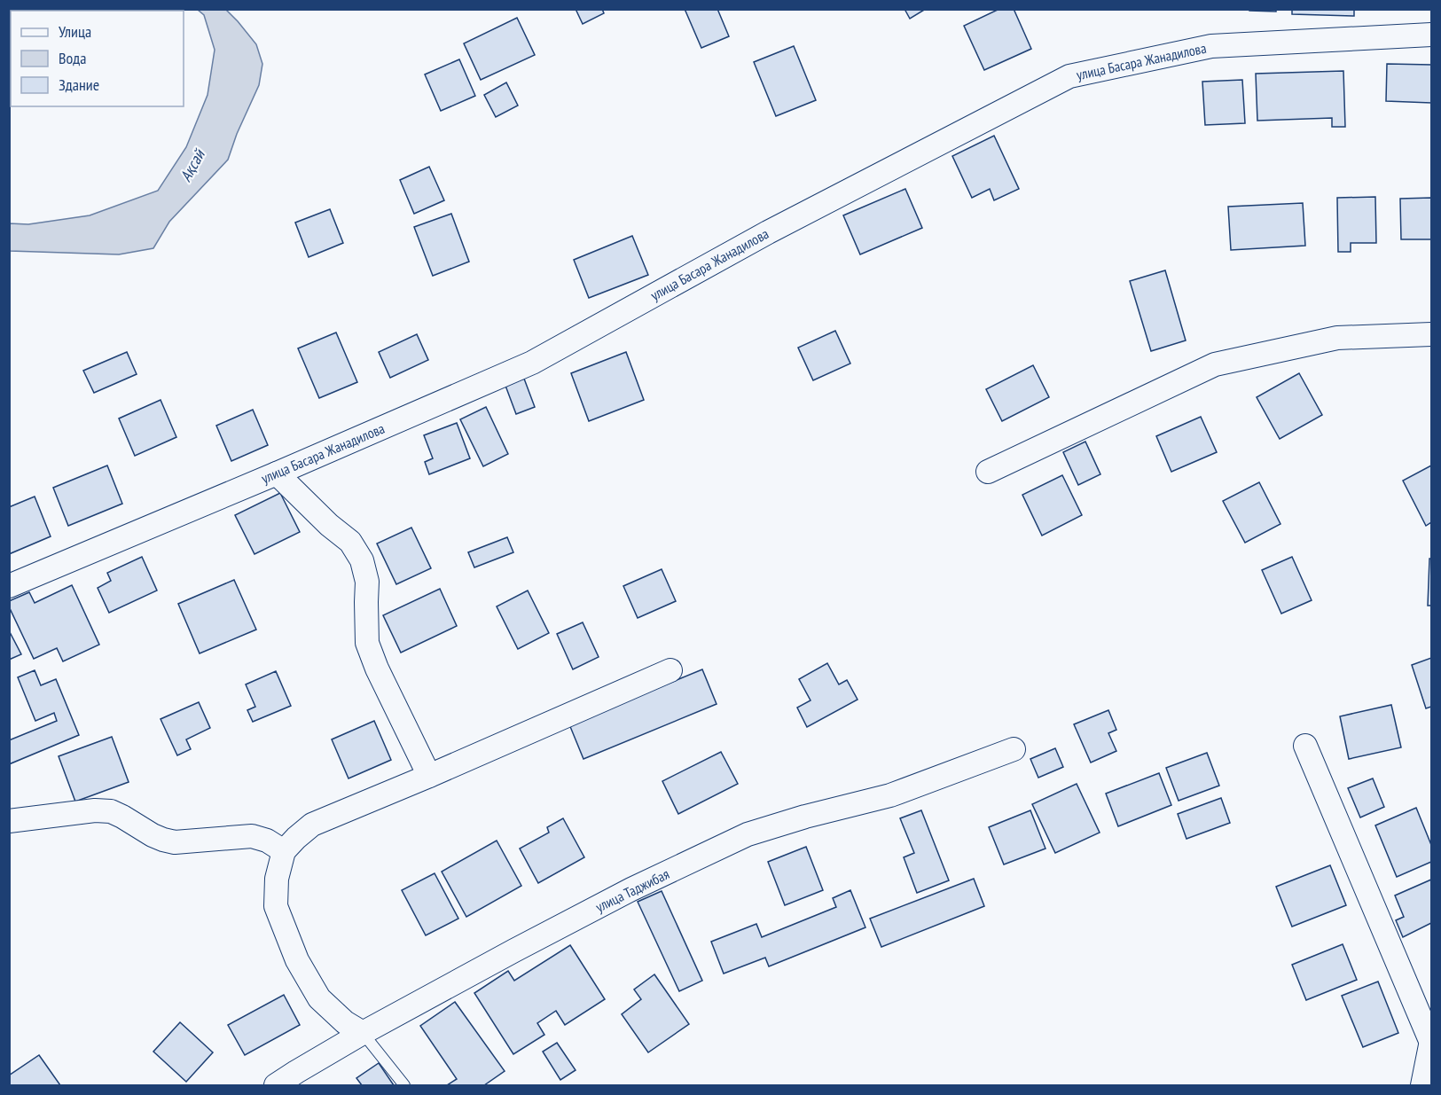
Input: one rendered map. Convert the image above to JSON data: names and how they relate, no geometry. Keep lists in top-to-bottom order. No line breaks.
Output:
{"streets":{"street":["улица Басара Жанадилова","улица Таджибая"]},"water":["Ақсай"],"legend":["Улица","Вода","Здание"]}
